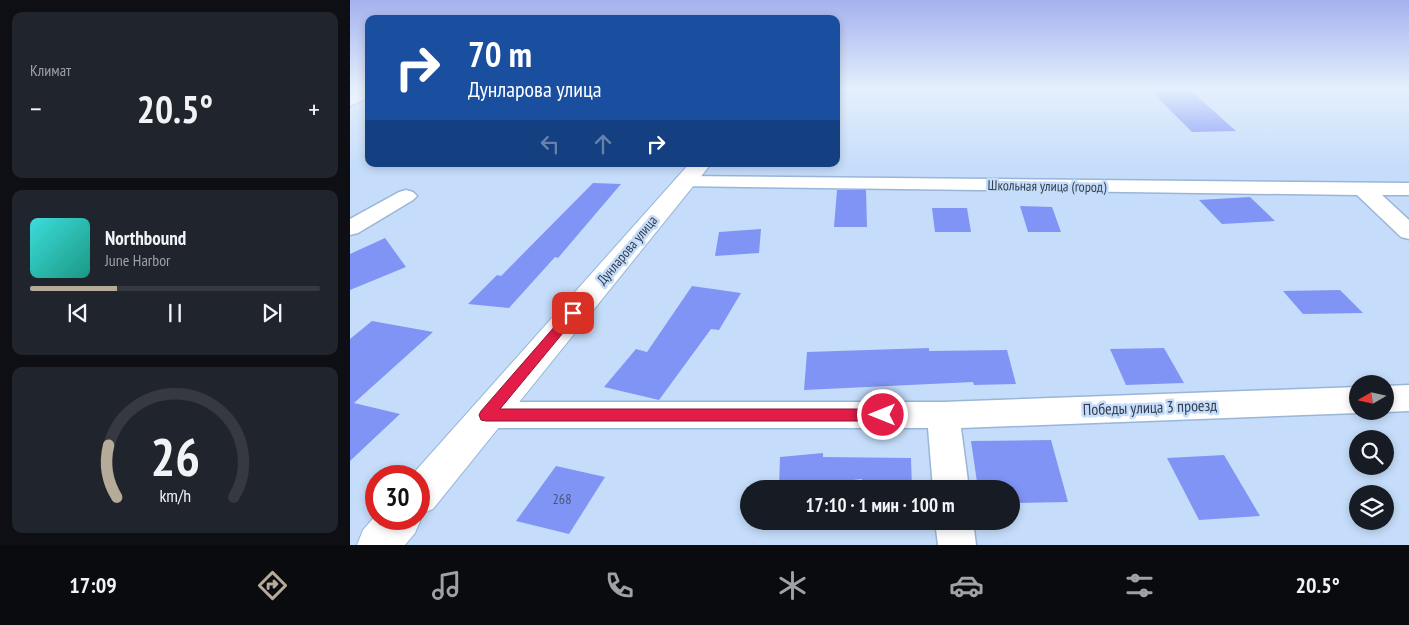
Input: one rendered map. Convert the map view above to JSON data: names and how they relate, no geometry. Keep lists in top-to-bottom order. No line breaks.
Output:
{"streets":{"main road":["Дунларова улица"],"street":["Школьная улица (город)","Победы улица 3 проезд"]},"crossings":[["Школьная улица (город)","Дунларова улица"],["Дунларова улица","Победы улица 3 проезд"]],"house_numbers":["268"],"north":"left","page":{"tile":"Климат","turn":["70 m","Дунларова улица"],"heat":["−","20.5°","+"],"song":["Northbound","June Harbor"],"limit":"30","trip":"17:10 · 1 мин · 100 m","tabs":["17:09","20.5°"],"gauge":["26","km/h"]}}
